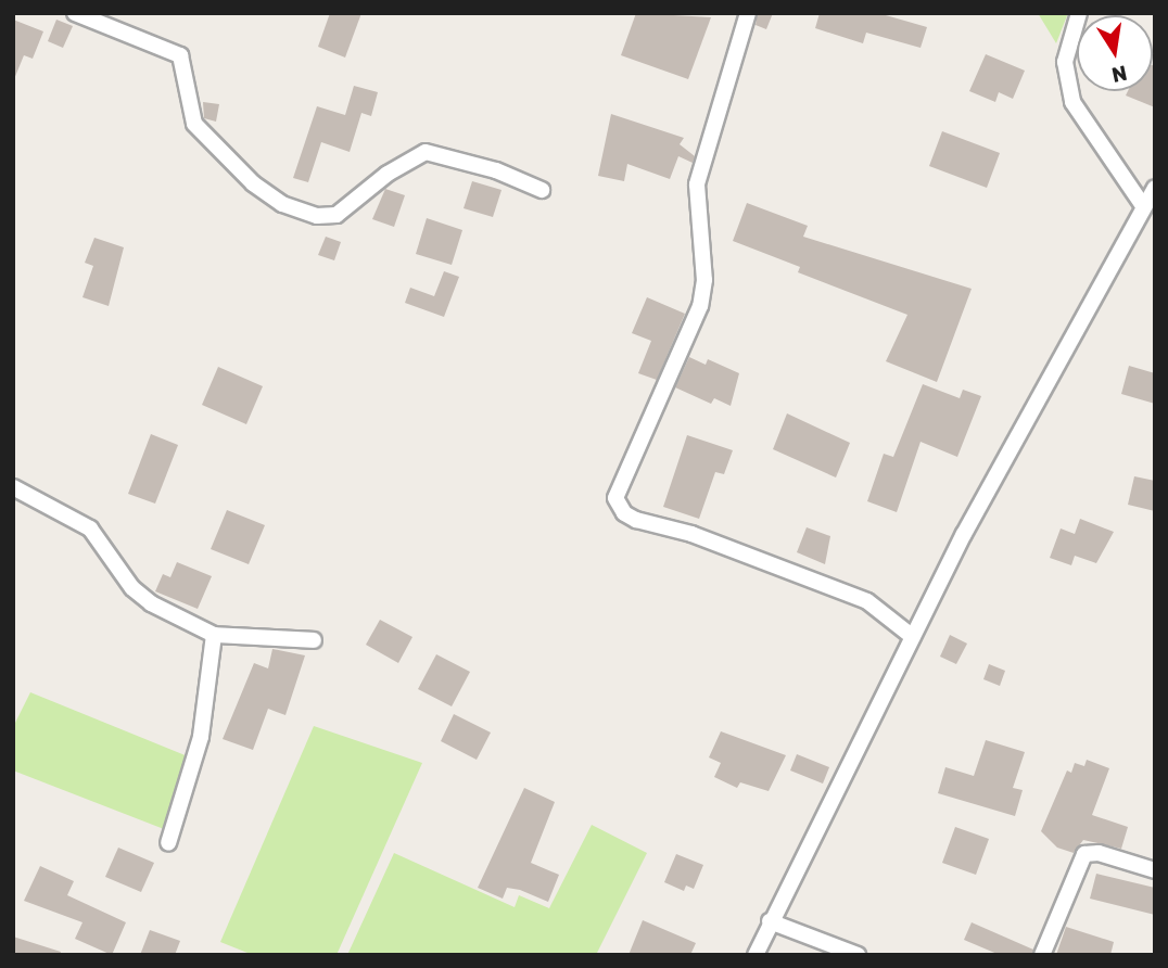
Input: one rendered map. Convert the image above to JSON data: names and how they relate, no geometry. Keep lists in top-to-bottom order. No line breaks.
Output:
{"north":"bottom"}
